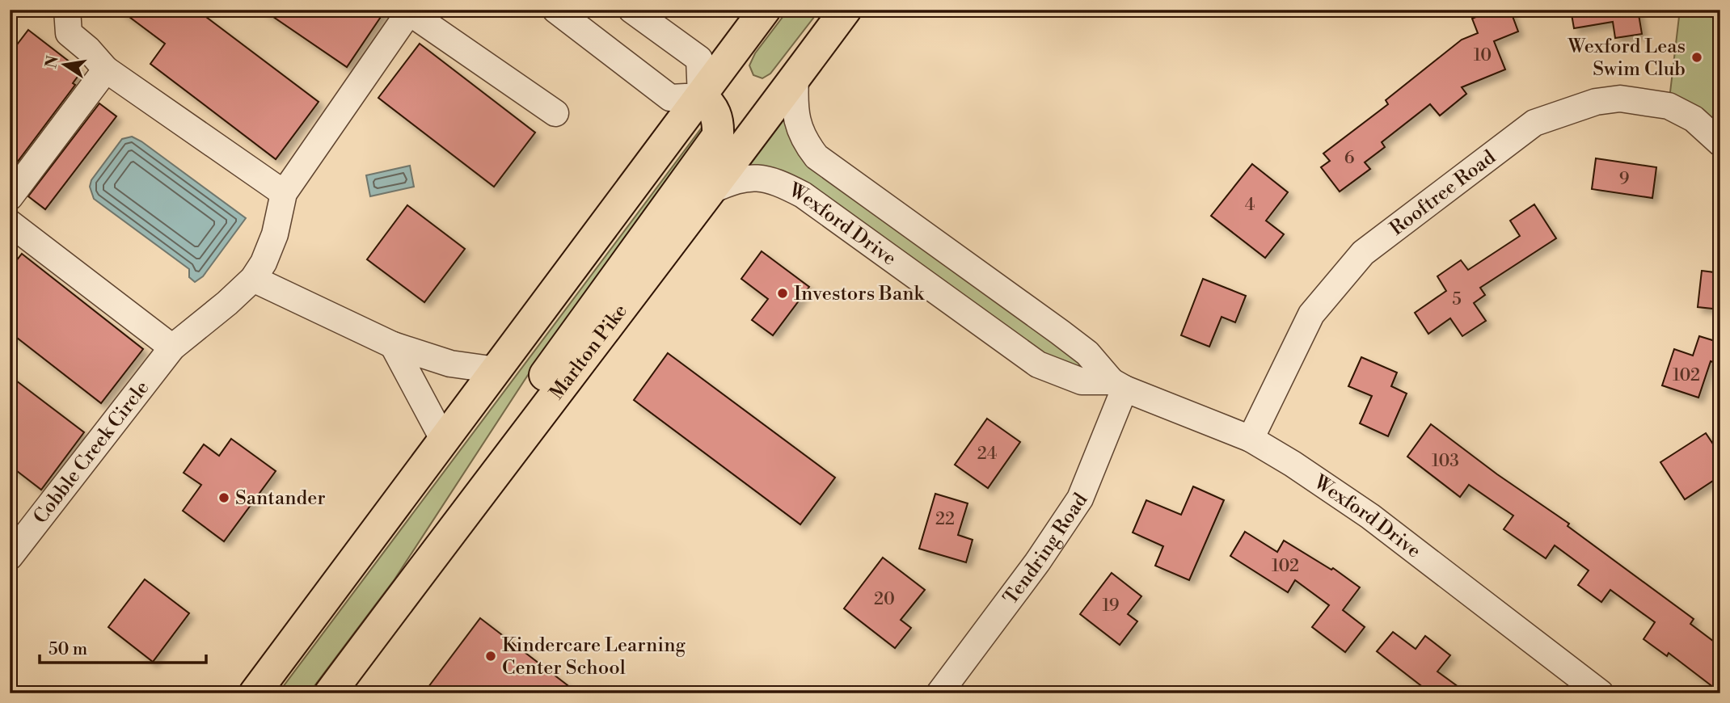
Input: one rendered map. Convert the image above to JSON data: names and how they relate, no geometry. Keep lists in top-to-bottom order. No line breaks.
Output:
{"streets":{"highway":["Marlton Pike"],"street":["Rooftree Road","Wexford Drive","Cobble Creek Circle","Tendring Road"]},"crossings":[["Rooftree Road","Wexford Drive"],["Wexford Drive","Marlton Pike"],["Wexford Drive","Tendring Road"]],"places":["Wexford Leas Swim Club","Investors Bank","Santander","Kindercare Learning Center School"],"house_numbers":["10","6","9","4","5","102","24","103","22","102","20","19"],"scale_bar":"50 m","north":"left"}
